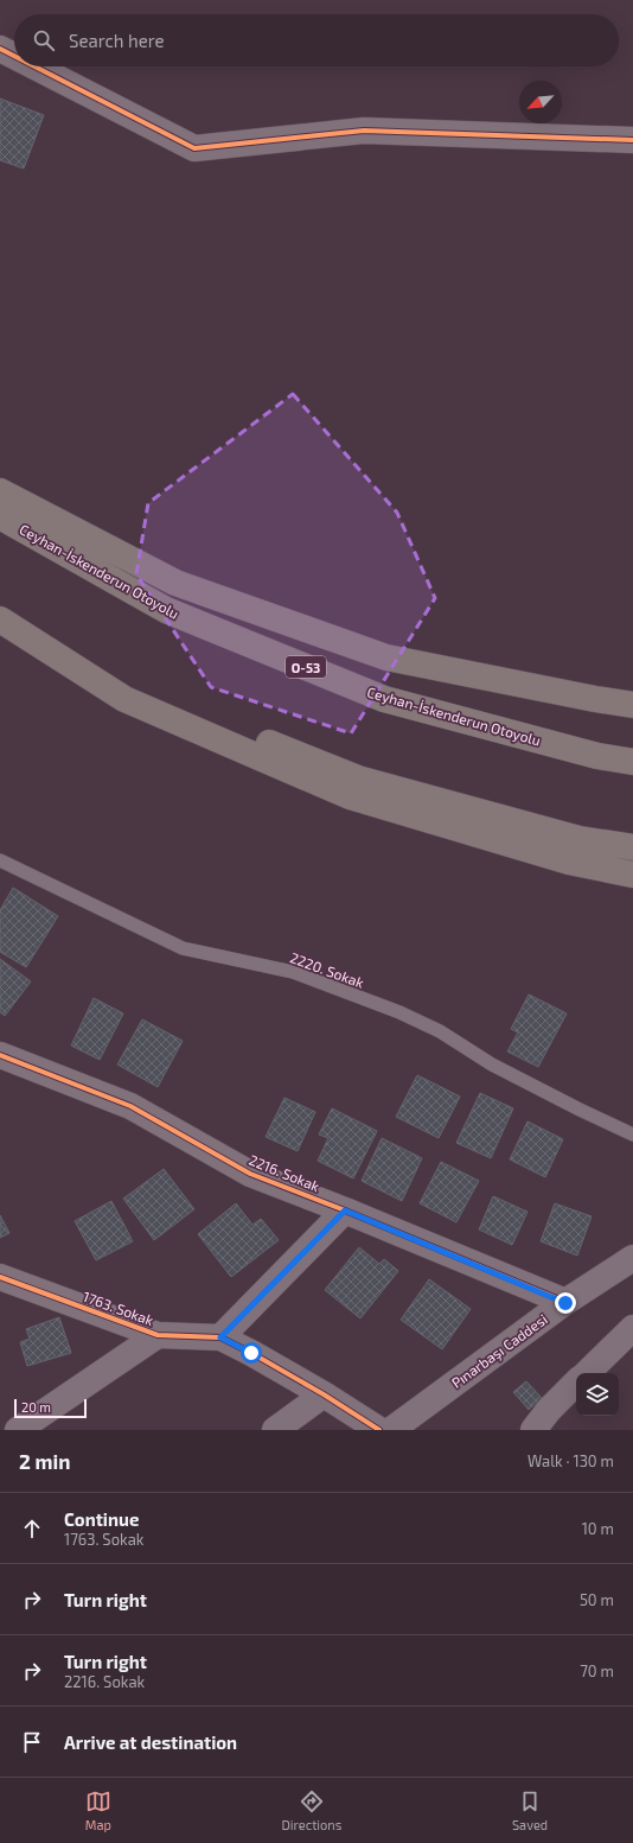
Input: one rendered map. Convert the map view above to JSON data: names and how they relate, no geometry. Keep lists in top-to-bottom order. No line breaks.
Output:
{"streets":{"highway":["Ceyhan-İskenderun Otoyolu","O-53"],"street":["2216. Sokak","1763. Sokak","Pınarbaşı Caddesi"],"lane":["2220. Sokak"]},"crossings":[["2216. Sokak","Pınarbaşı Caddesi"]],"scale_bar":"20 m","north":"bottom left","page":{"search":"Search here","scale":"20 m","heading":["2 min","Walk · 130 m"],"list":[["Continue","1763. Sokak","10 m"],["Turn right","50 m"],["Turn right","2216. Sokak","70 m"],"Arrive at destination"],"nav":["Map","Directions","Saved"]}}
